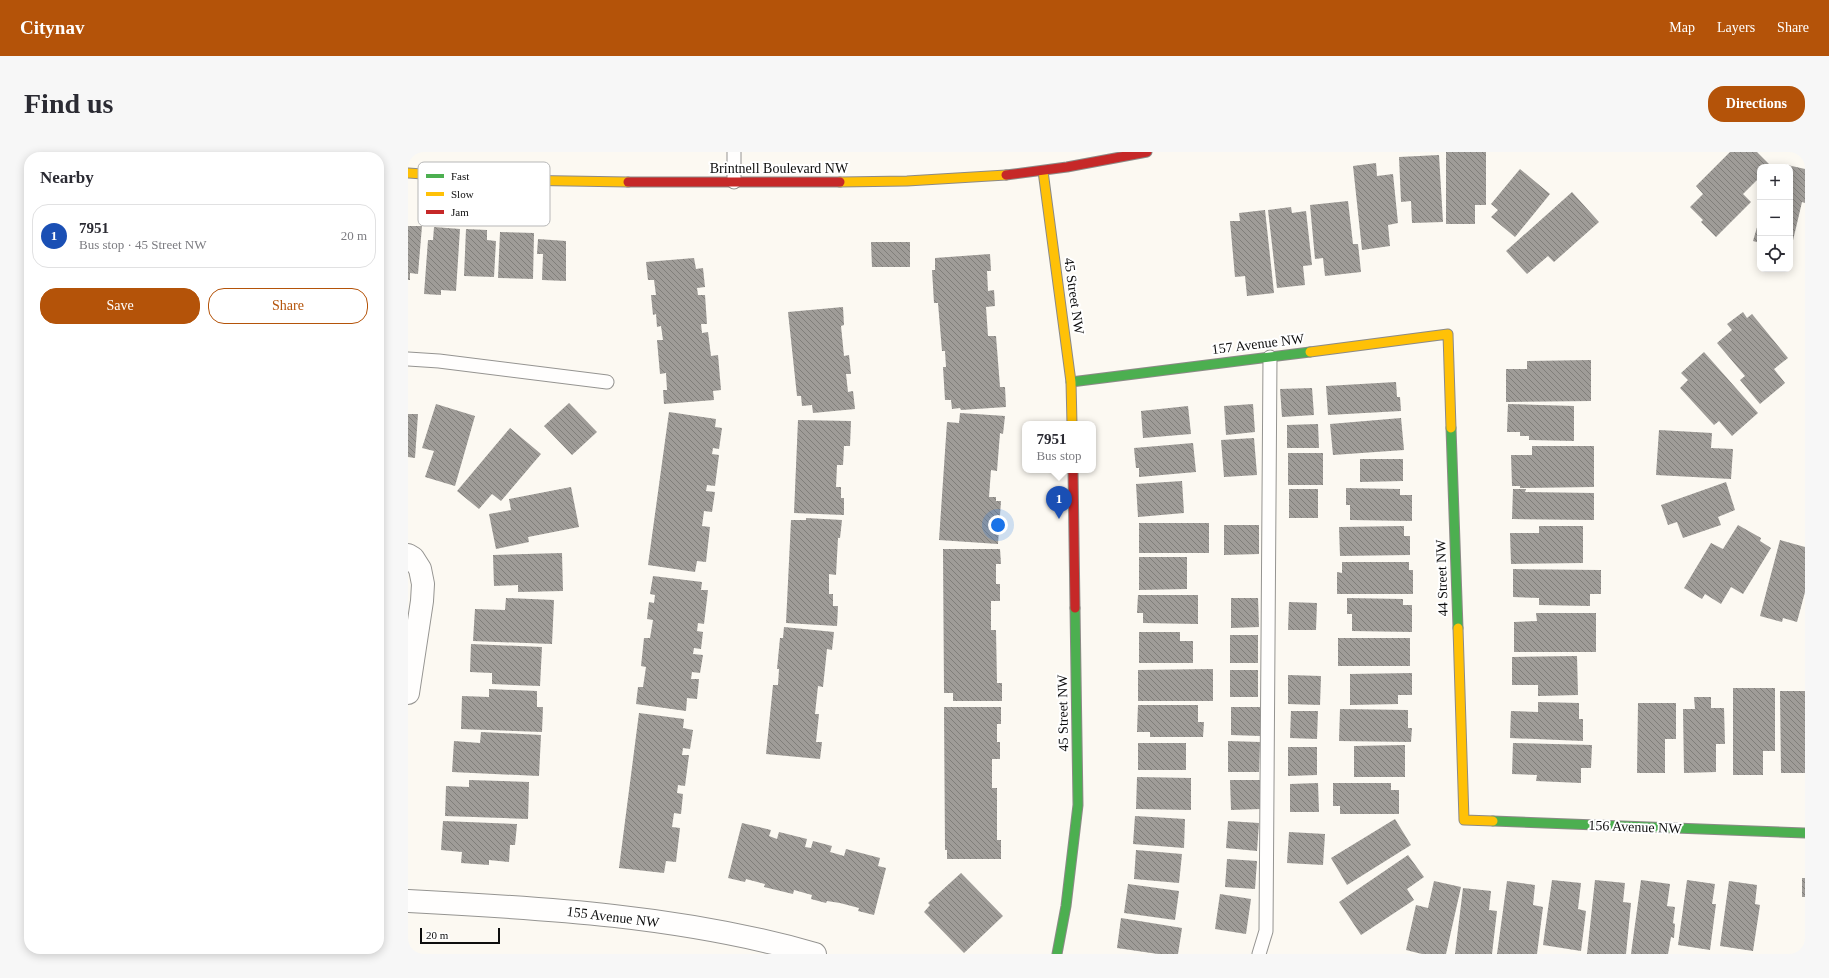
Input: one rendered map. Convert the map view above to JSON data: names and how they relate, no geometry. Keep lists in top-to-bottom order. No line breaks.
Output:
{"streets":{"street":["Brintnell Boulevard NW","45 Street NW","157 Avenue NW","44 Street NW","156 Avenue NW","155 Avenue NW"]},"crossings":[["Brintnell Boulevard NW","45 Street NW"],["45 Street NW","157 Avenue NW"],["157 Avenue NW","44 Street NW"],["44 Street NW","156 Avenue NW"]],"legend":["Fast","Slow","Jam"],"scale_bar":"20 m","page":{"header":"Citynav","nav":["Map","Layers","Share"],"buttons":["Directions",["Save","Share"]],"title":"Find us","heading":"Nearby","map_buttons":["+","−"],"list":[{"mark":"1","name":"7951","note":"Bus stop · 45 Street NW","value":"20 m"}],"popup":["7951","Bus stop"],"pins":"1","scale":"20 m"}}
